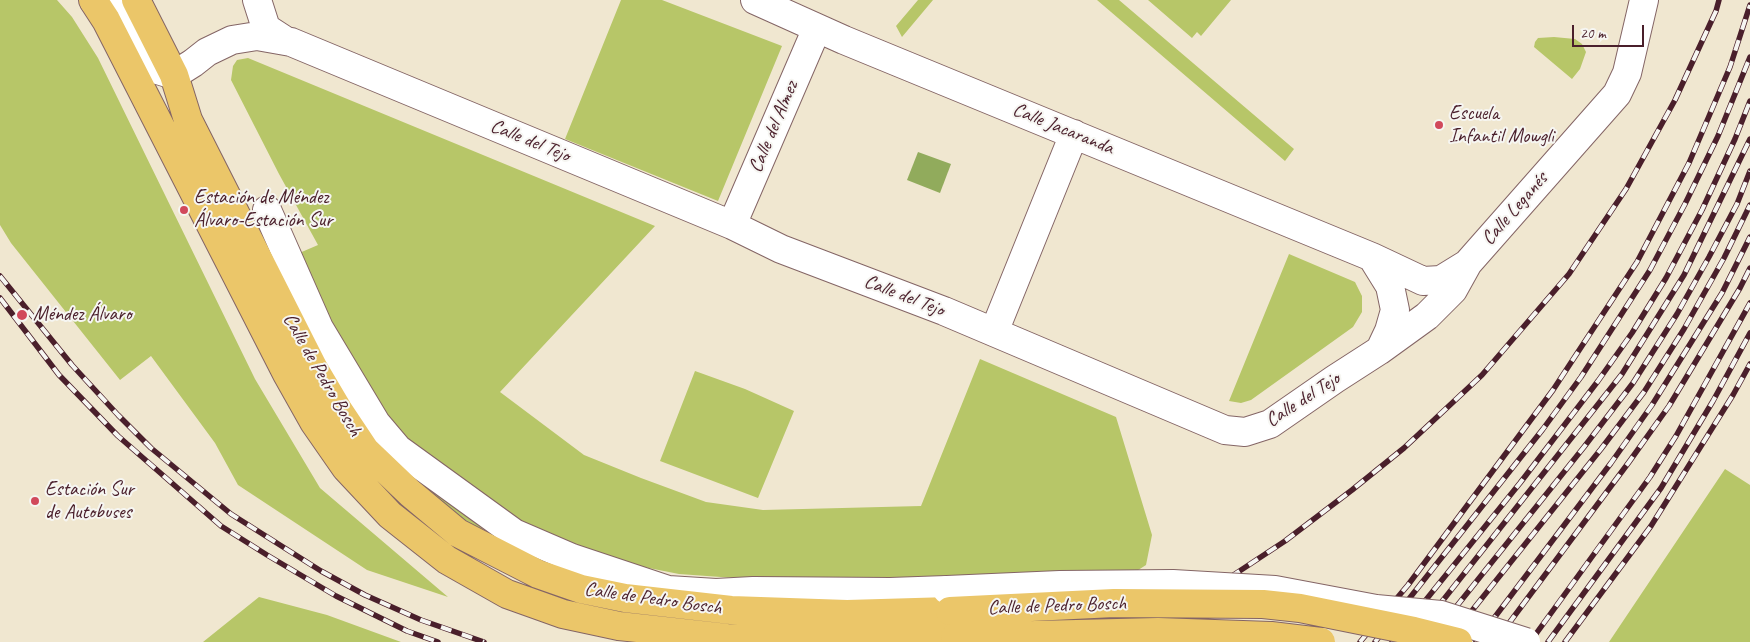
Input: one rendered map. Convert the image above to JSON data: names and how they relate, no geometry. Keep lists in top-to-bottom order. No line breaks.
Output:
{"streets":{"main road":["Calle de Pedro Bosch"],"street":["Calle del Almez","Calle Jacaranda","Calle del Tejo","Calle Leganés"]},"crossings":[["Calle del Almez","Calle Jacaranda"],["Calle del Almez","Calle del Tejo"],["Calle Jacaranda","Calle del Tejo"],["Calle Jacaranda","Calle Leganés"],["Calle del Tejo","Calle Leganés"],["Calle del Tejo","Calle de Pedro Bosch"]],"places":["Escuela Infantil Mowgli","Estación de Méndez Álvaro-Estación Sur","Méndez Álvaro","Estación Sur de Autobuses"],"scale_bar":"20 m"}
